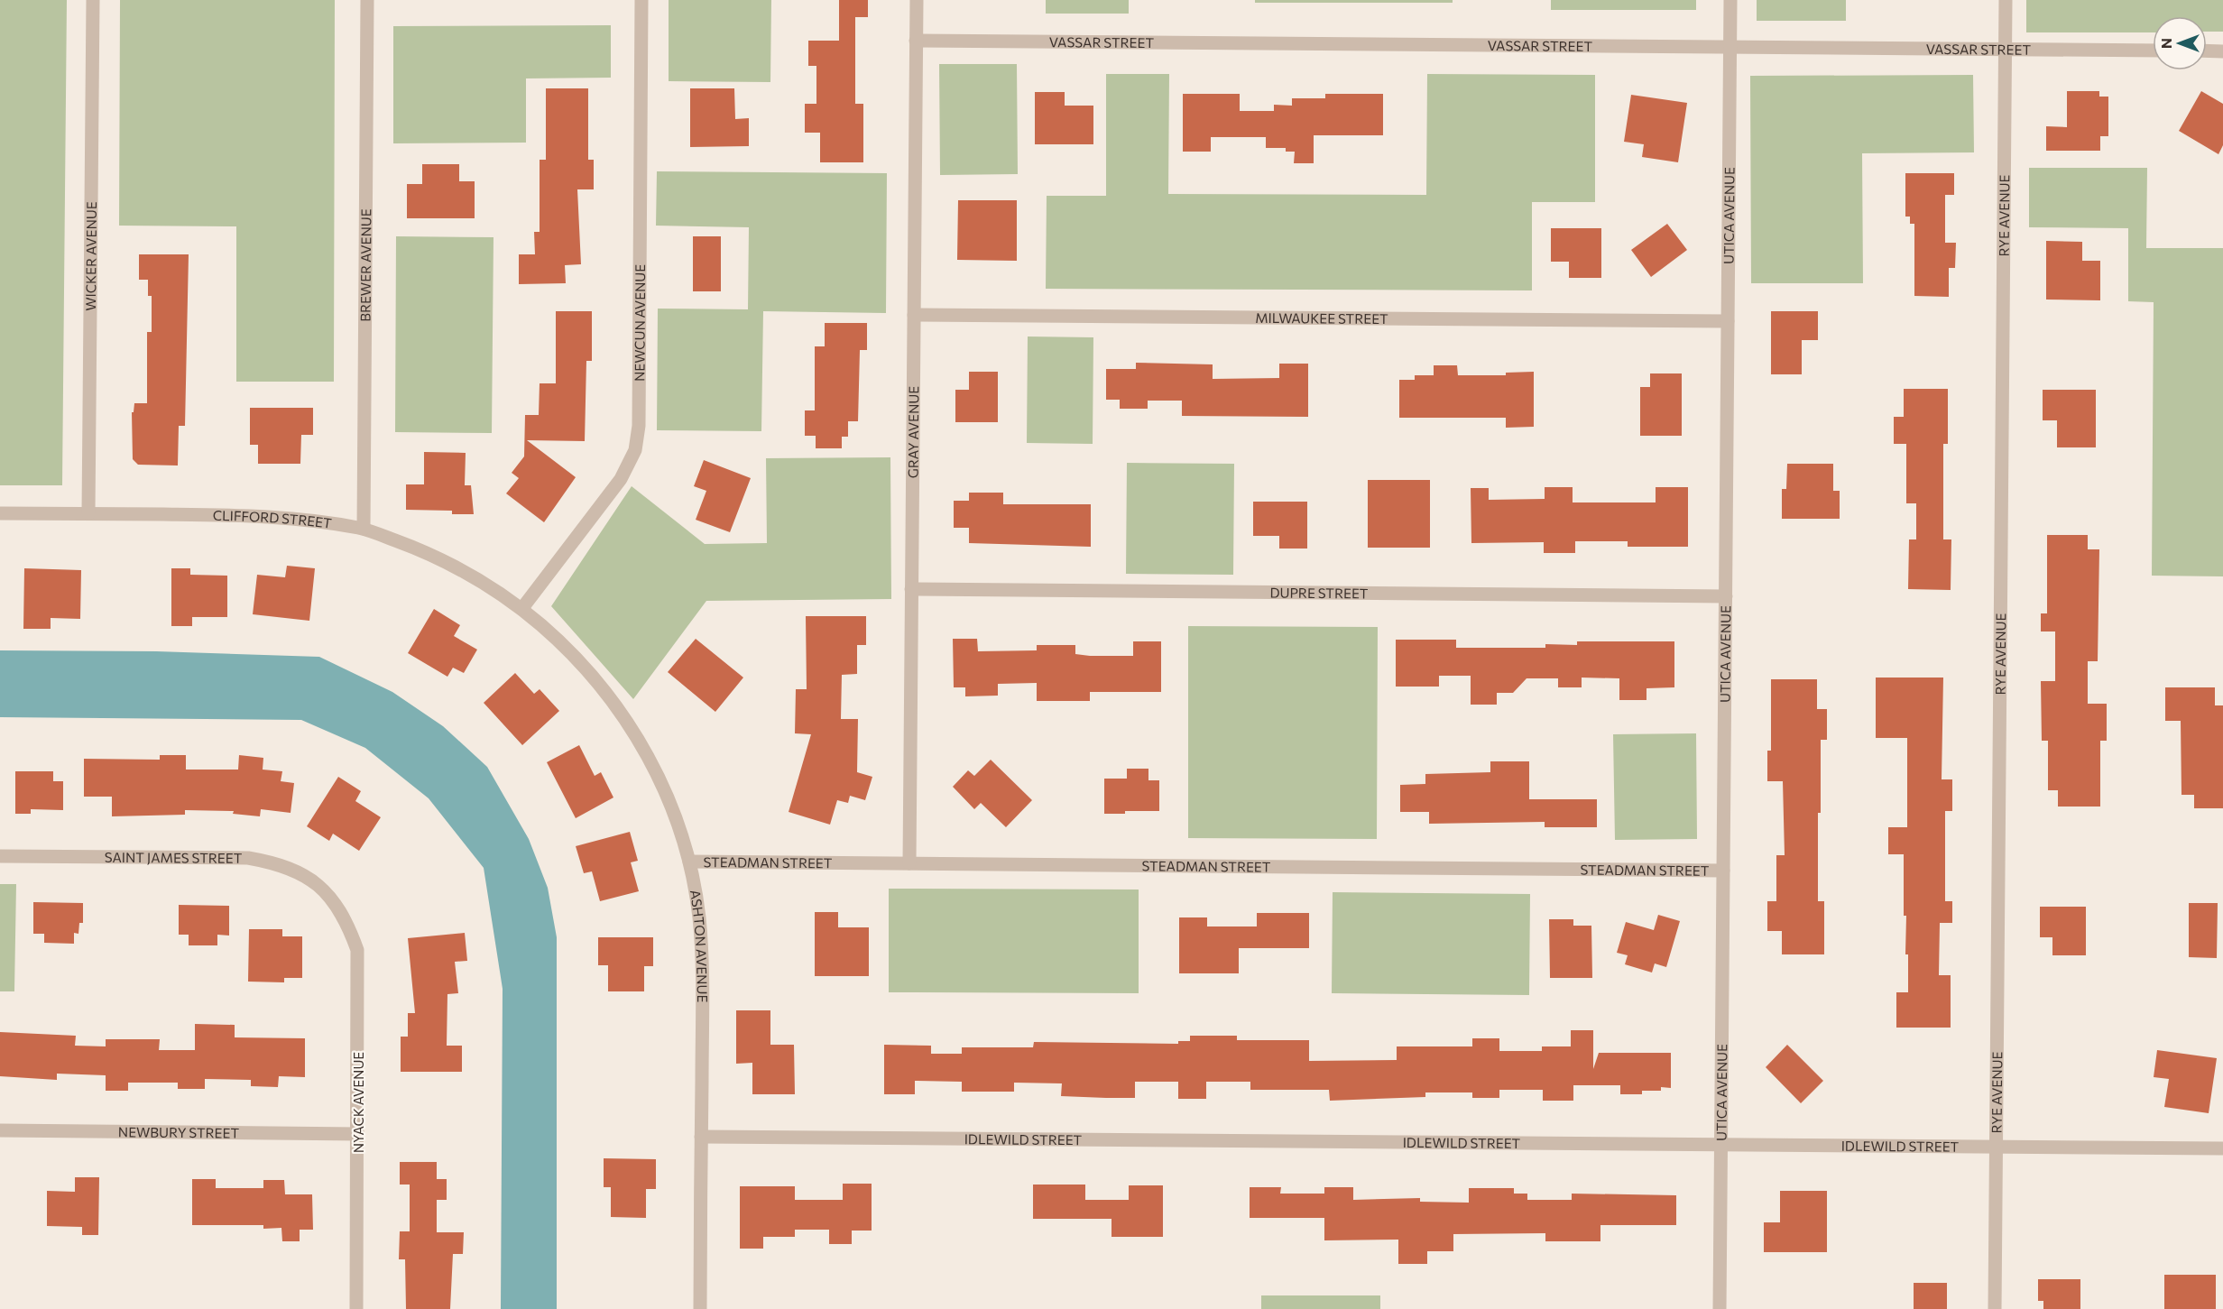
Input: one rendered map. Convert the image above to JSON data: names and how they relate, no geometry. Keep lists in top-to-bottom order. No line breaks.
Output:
{"streets":{"street":["VASSAR STREET","UTICA AVENUE","RYE AVENUE","WICKER AVENUE","BREWER AVENUE","MILWAUKEE STREET","NEWCUN AVENUE","GRAY AVENUE","CLIFFORD STREET","DUPRE STREET","SAINT JAMES STREET","STEADMAN STREET","ASHTON AVENUE","NYACK AVENUE","NEWBURY STREET","IDLEWILD STREET"]},"crossings":[["VASSAR STREET","UTICA AVENUE"],["VASSAR STREET","RYE AVENUE"],["VASSAR STREET","GRAY AVENUE"],["UTICA AVENUE","MILWAUKEE STREET"],["UTICA AVENUE","DUPRE STREET"],["UTICA AVENUE","STEADMAN STREET"],["UTICA AVENUE","IDLEWILD STREET"],["RYE AVENUE","IDLEWILD STREET"],["WICKER AVENUE","CLIFFORD STREET"],["BREWER AVENUE","CLIFFORD STREET"],["MILWAUKEE STREET","GRAY AVENUE"],["NEWCUN AVENUE","CLIFFORD STREET"],["NEWCUN AVENUE","ASHTON AVENUE"],["GRAY AVENUE","DUPRE STREET"],["GRAY AVENUE","STEADMAN STREET"],["CLIFFORD STREET","ASHTON AVENUE"],["SAINT JAMES STREET","NYACK AVENUE"],["STEADMAN STREET","ASHTON AVENUE"],["ASHTON AVENUE","IDLEWILD STREET"],["NYACK AVENUE","NEWBURY STREET"]],"north":"left"}
